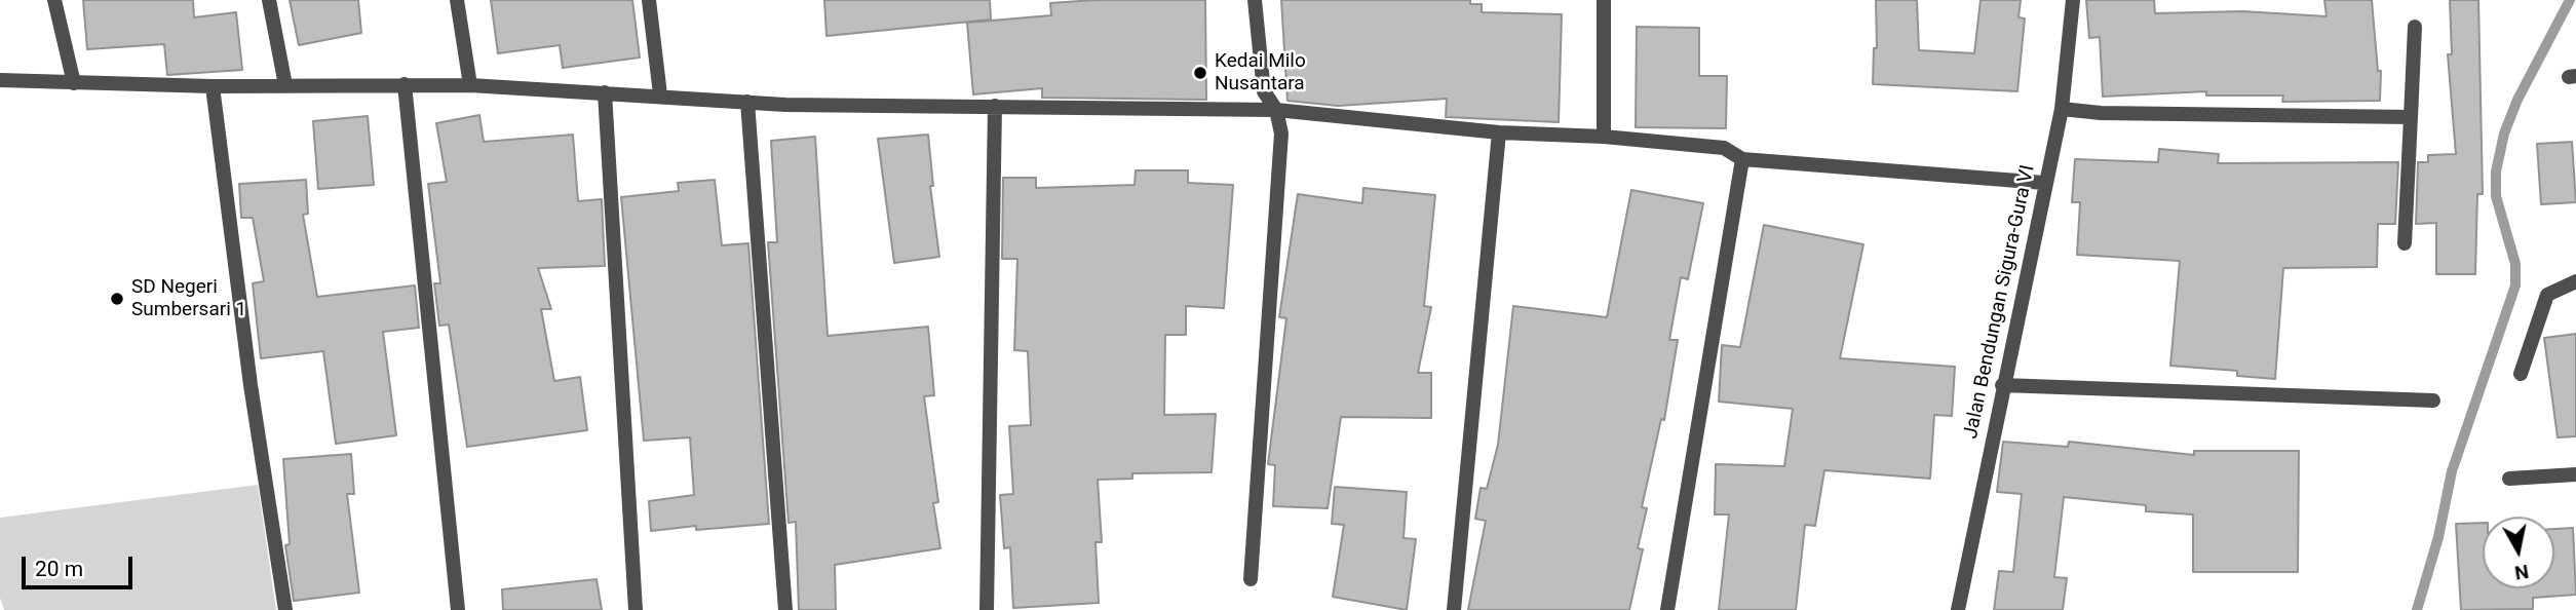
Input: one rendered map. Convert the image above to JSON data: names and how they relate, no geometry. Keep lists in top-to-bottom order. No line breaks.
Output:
{"streets":{"street":["Jalan Bendungan Sigura-Gura VI"]},"places":["Kedai Milo Nusantara","SD Negeri Sumbersari 1"],"scale_bar":"20 m","north":"bottom"}
